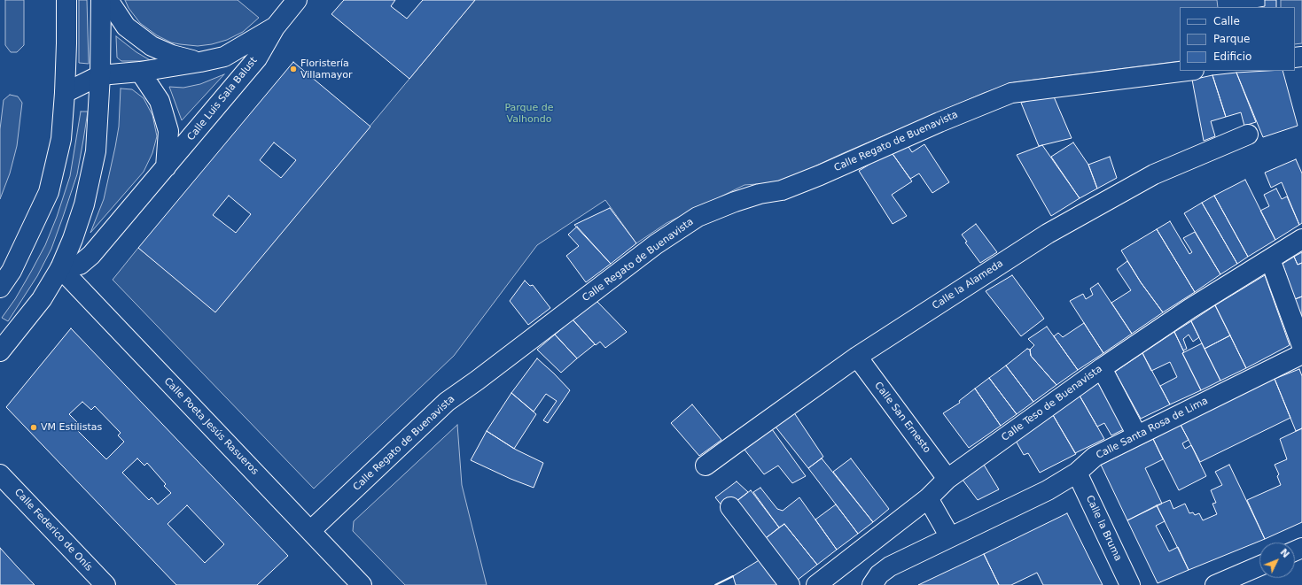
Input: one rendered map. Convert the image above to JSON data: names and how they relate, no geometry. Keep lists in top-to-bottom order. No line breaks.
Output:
{"streets":{"street":["Calle Luis Sala Balust","Calle Regato de Buenavista","Calle la Alameda","Calle Teso de Buenavista","Calle San Ernesto","Calle Poeta Jesús Rasueros","Calle Santa Rosa de Lima","Calle la Bruma","Calle Federico de Onís"]},"crossings":[["Calle Luis Sala Balust","Calle Poeta Jesús Rasueros"],["Calle Regato de Buenavista","Calle Poeta Jesús Rasueros"],["Calle la Alameda","Calle San Ernesto"],["Calle Teso de Buenavista","Calle San Ernesto"],["Calle Santa Rosa de Lima","Calle la Bruma"]],"parks":["Parque de Valhondo"],"places":["Floristería Villamayor","VM Estilistas"],"legend":["Calle","Parque","Edificio"],"north":"top right"}
